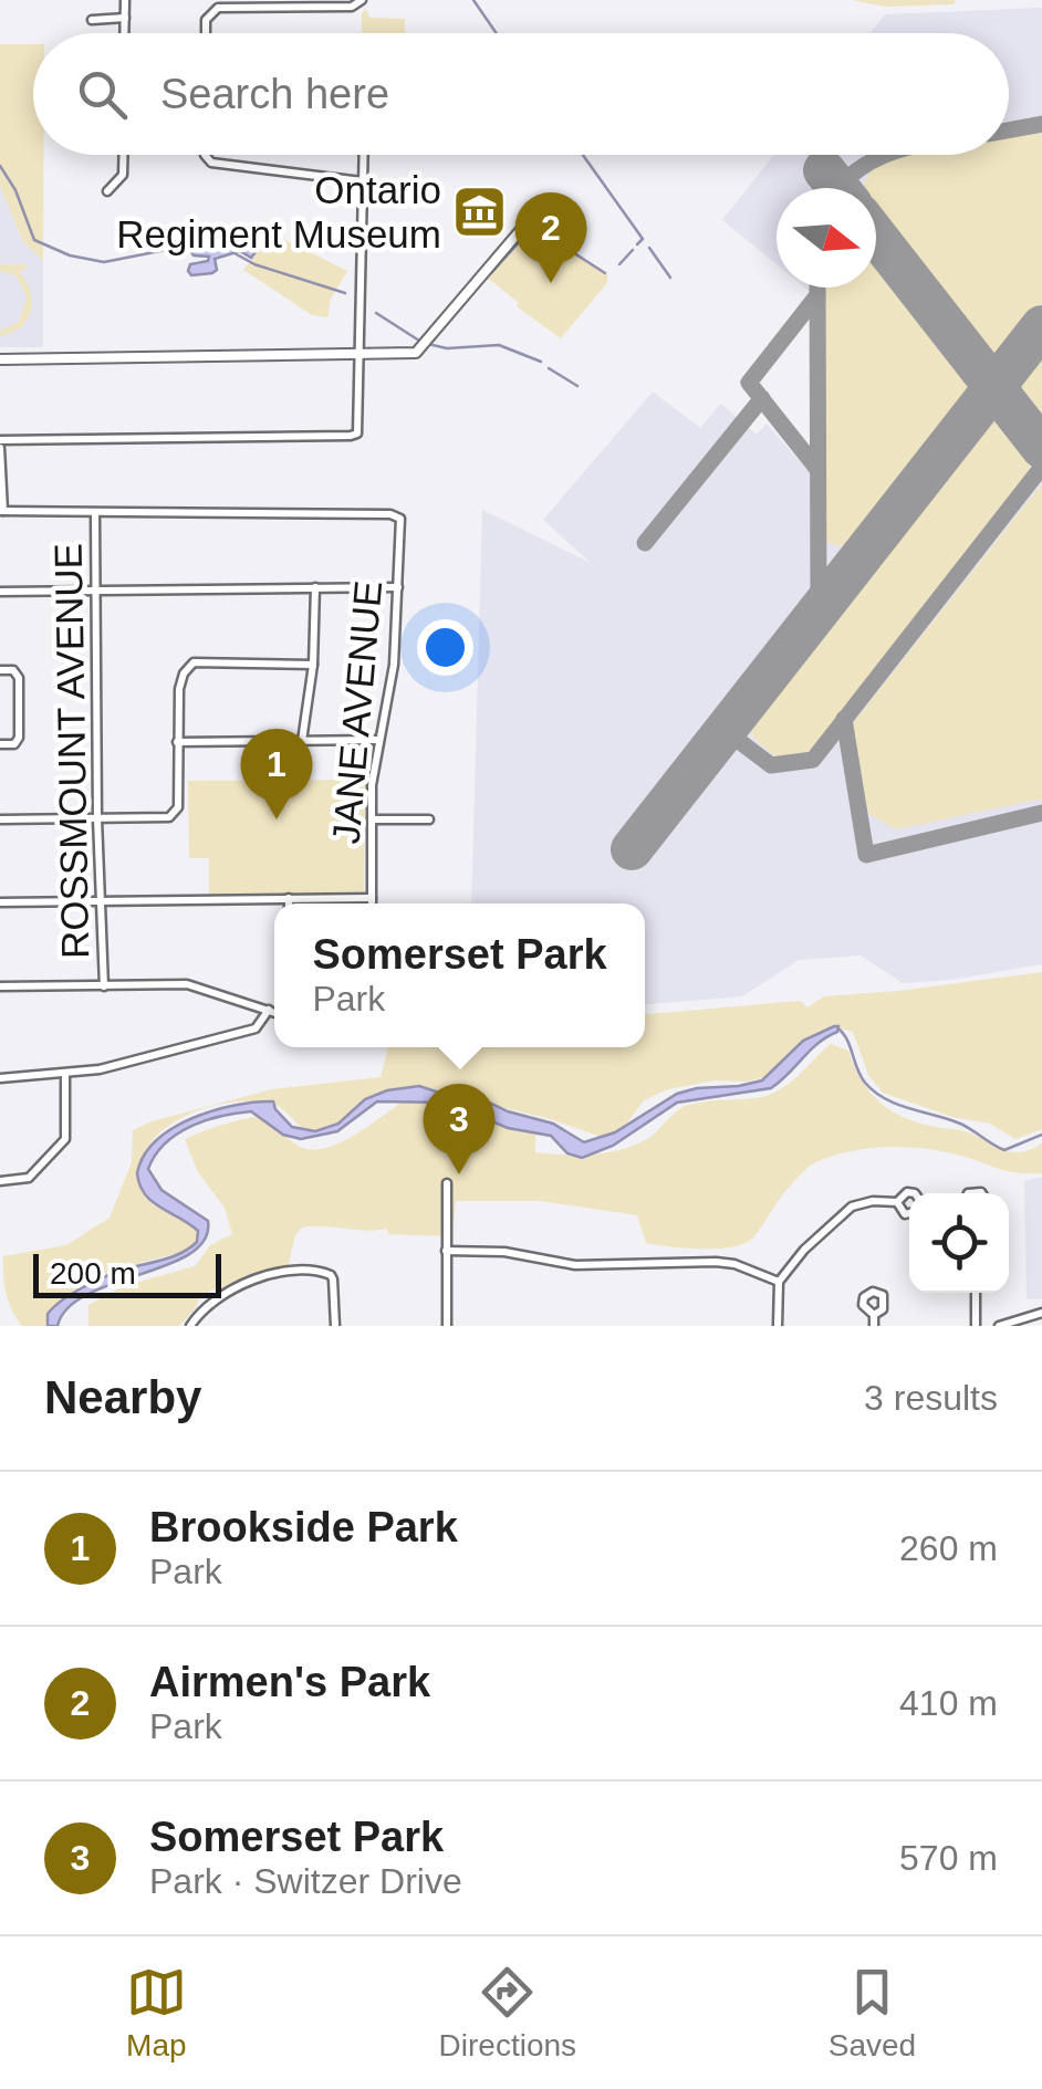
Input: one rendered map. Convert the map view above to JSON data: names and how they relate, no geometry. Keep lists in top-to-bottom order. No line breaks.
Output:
{"streets":{"street":["JANE AVENUE","ROSSMOUNT AVENUE"]},"crossings":[["JANE AVENUE","ROSSMOUNT AVENUE"]],"places":{"museum":["Ontario Regiment Museum"]},"scale_bar":"200 m","north":"right","page":{"search":"Search here","pins":["2","1","3"],"popup":["Somerset Park","Park"],"scale":"200 m","heading":["Nearby","3 results"],"list":[{"mark":"1","name":"Brookside Park","note":"Park","value":"260 m"},{"mark":"2","name":"Airmen's Park","note":"Park","value":"410 m"},{"mark":"3","name":"Somerset Park","note":"Park · Switzer Drive","value":"570 m"}],"nav":["Map","Directions","Saved"]}}
